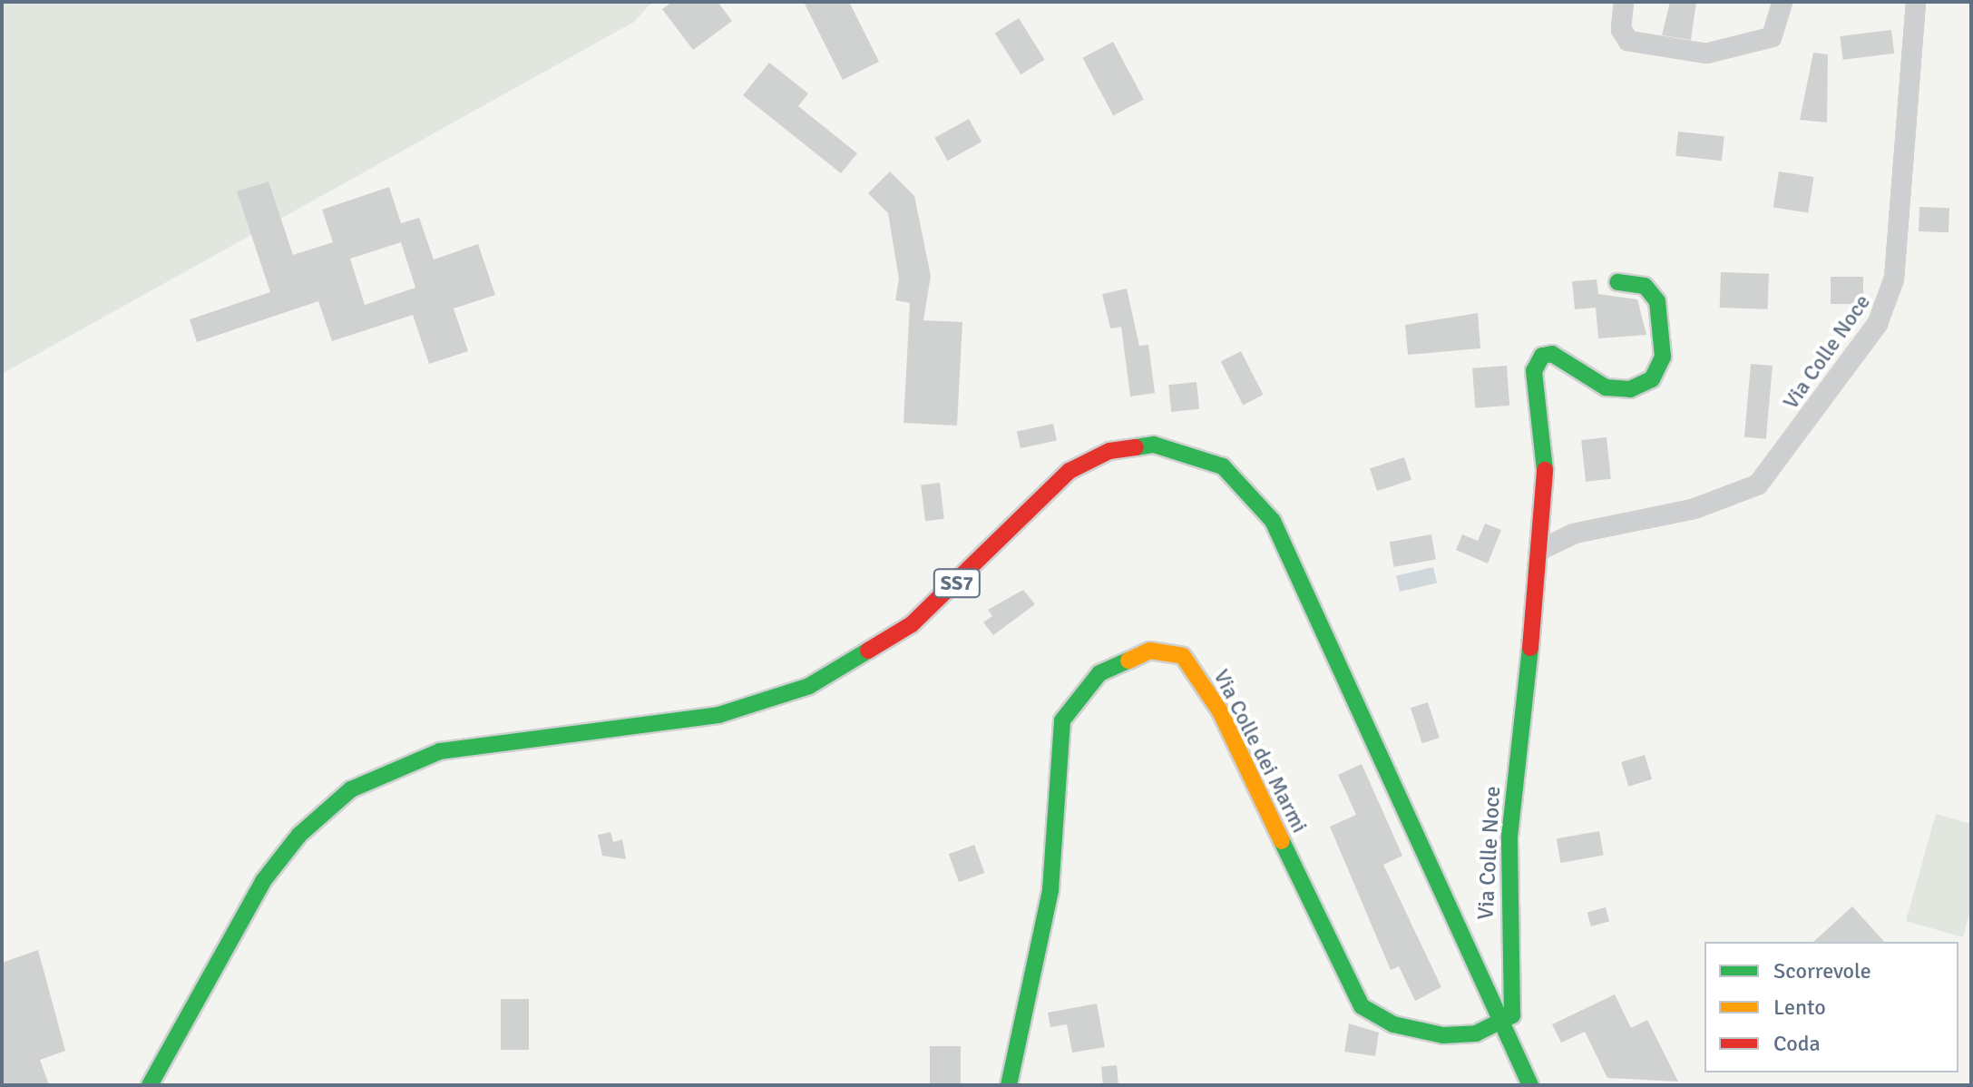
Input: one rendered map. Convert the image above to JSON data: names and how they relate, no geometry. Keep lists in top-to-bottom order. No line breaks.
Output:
{"streets":{"main road":["Via Colle Noce","SS7","Via Colle dei Marmi"]},"crossings":[["Via Colle Noce","SS7"],["Via Colle Noce","Via Colle dei Marmi"],["SS7","Via Colle dei Marmi"]],"legend":["Scorrevole","Lento","Coda"]}
